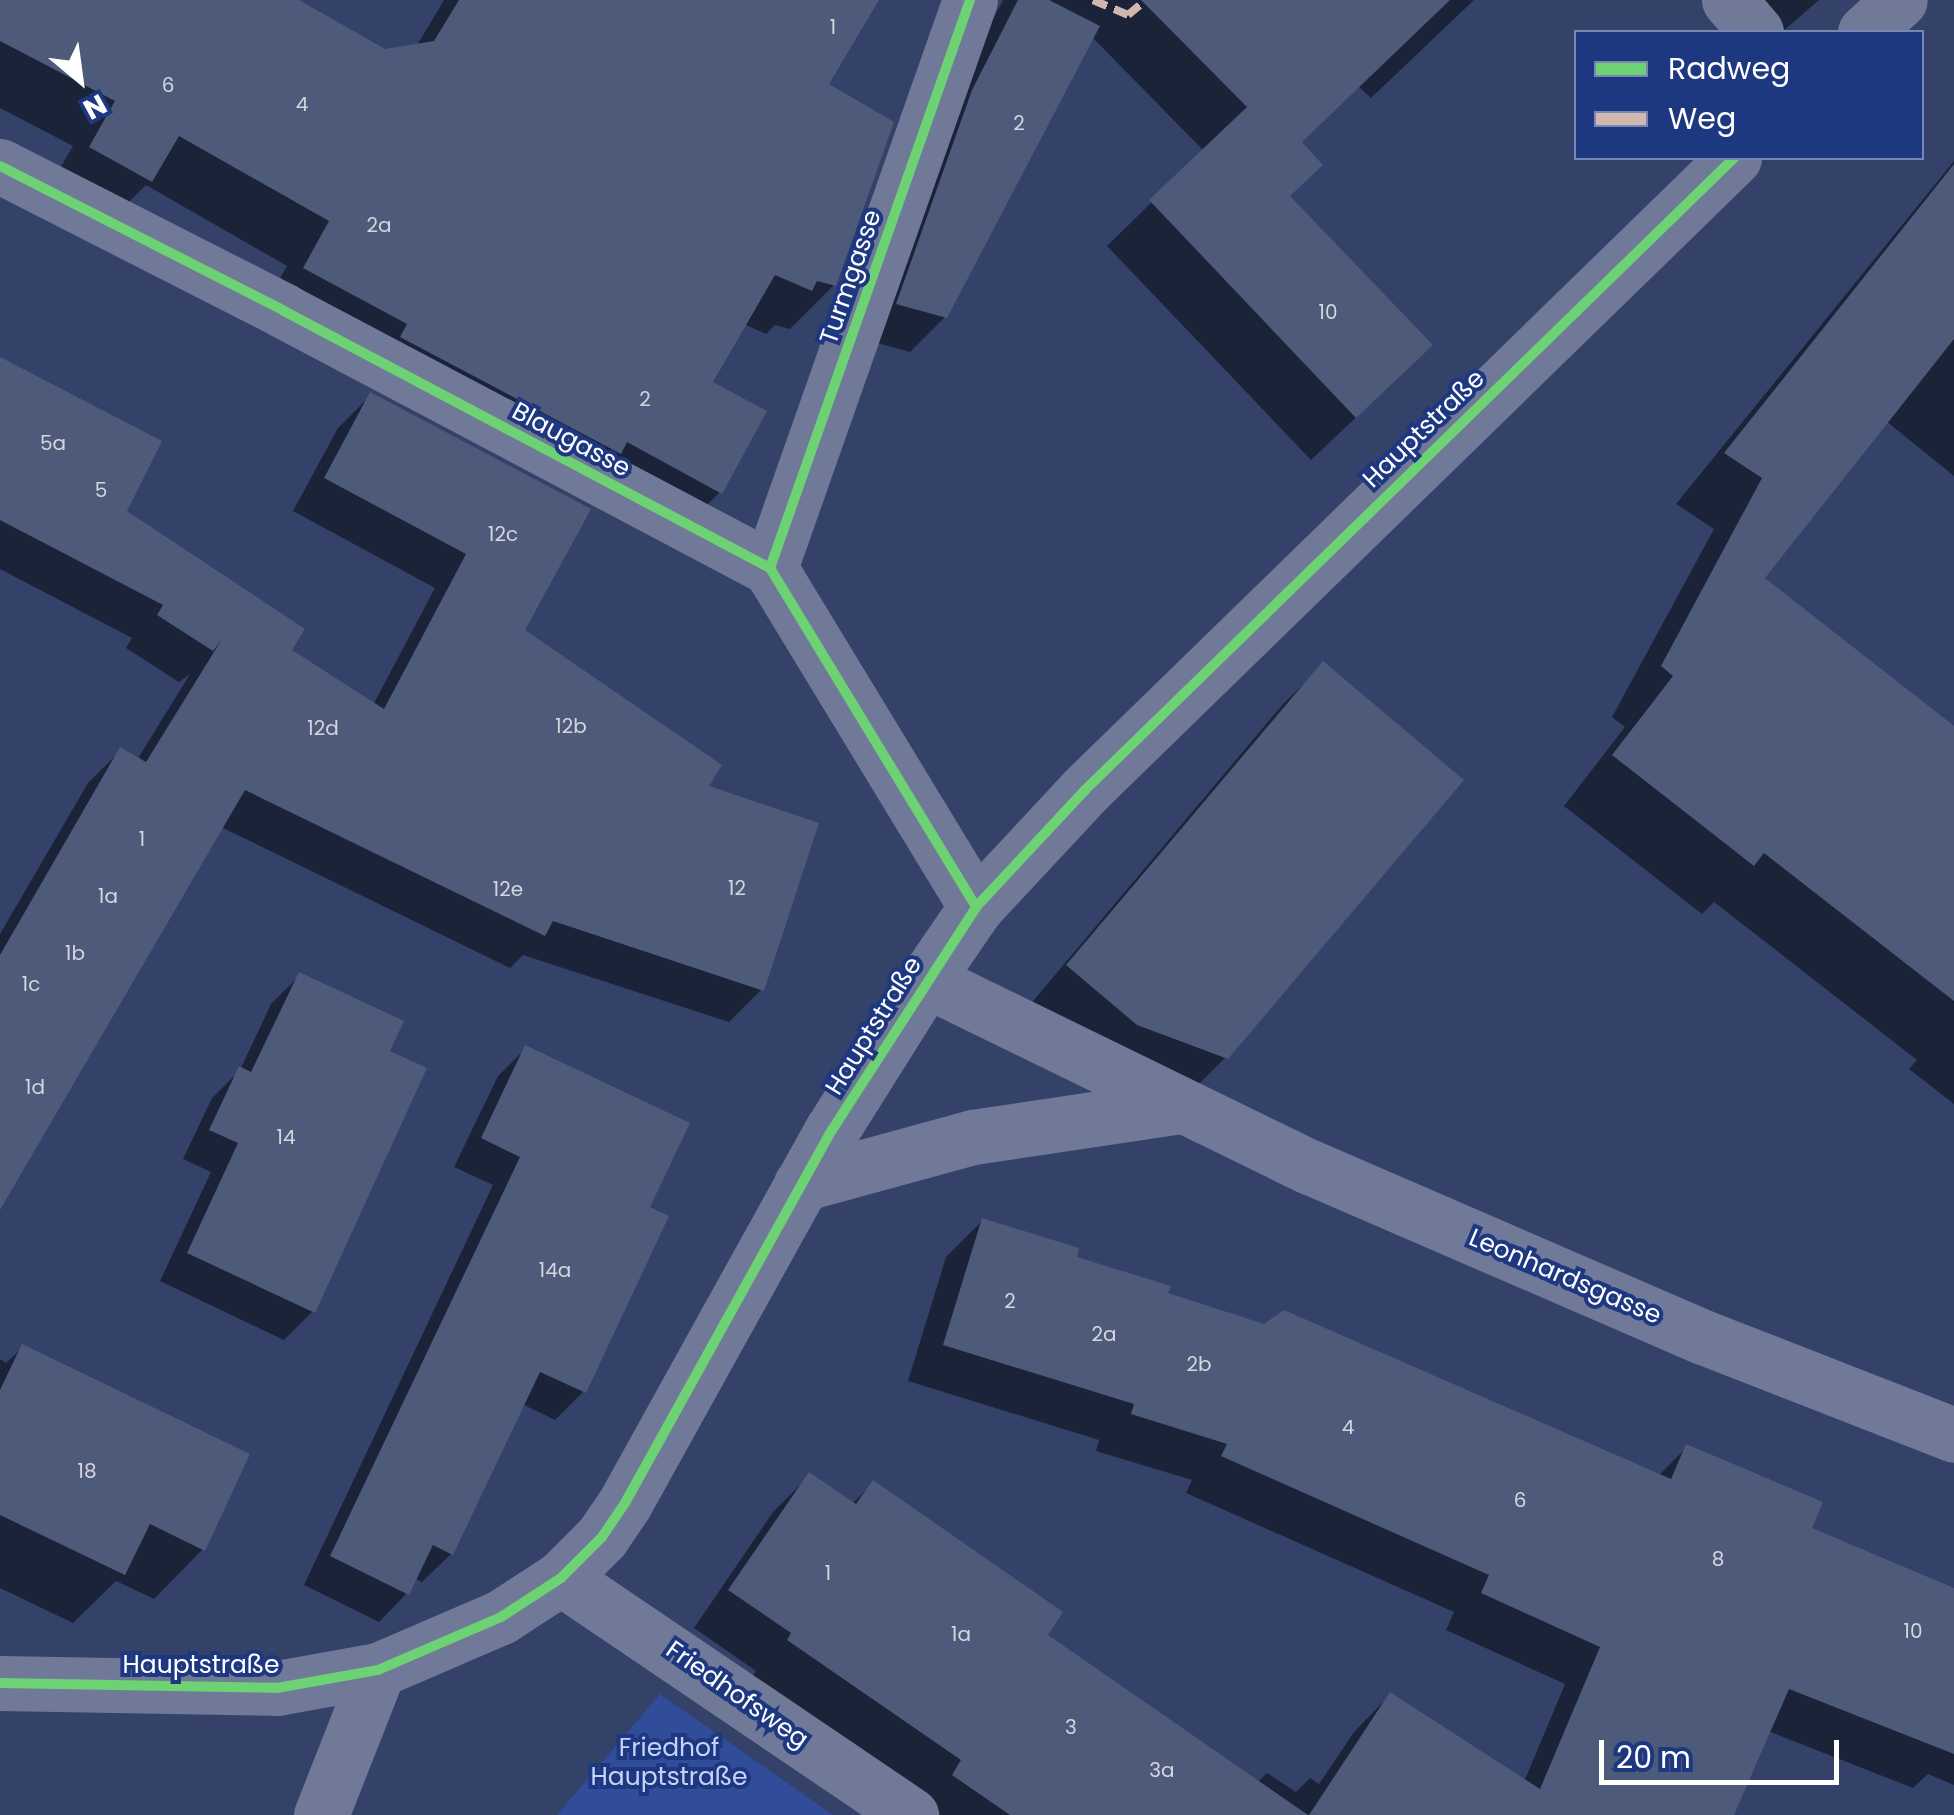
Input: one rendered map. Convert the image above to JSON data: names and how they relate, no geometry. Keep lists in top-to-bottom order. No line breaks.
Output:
{"streets":{"street":["Turmgasse","Hauptstraße","Blaugasse","Leonhardsgasse","Friedhofsweg"]},"crossings":[["Turmgasse","Blaugasse"],["Hauptstraße","Leonhardsgasse"],["Hauptstraße","Friedhofsweg"]],"parks":["Friedhof Hauptstraße"],"house_numbers":["1","6","4","2","2a","10","2","5a","5","12c","12b","12d","1","12","12e","1a","1b","1c","1d","14","14a","2","2a","2b","4","18","6","8","1","10","1a","3","3a"],"legend":["Radweg","Weg"],"scale_bar":"20 m","north":"bottom right"}
